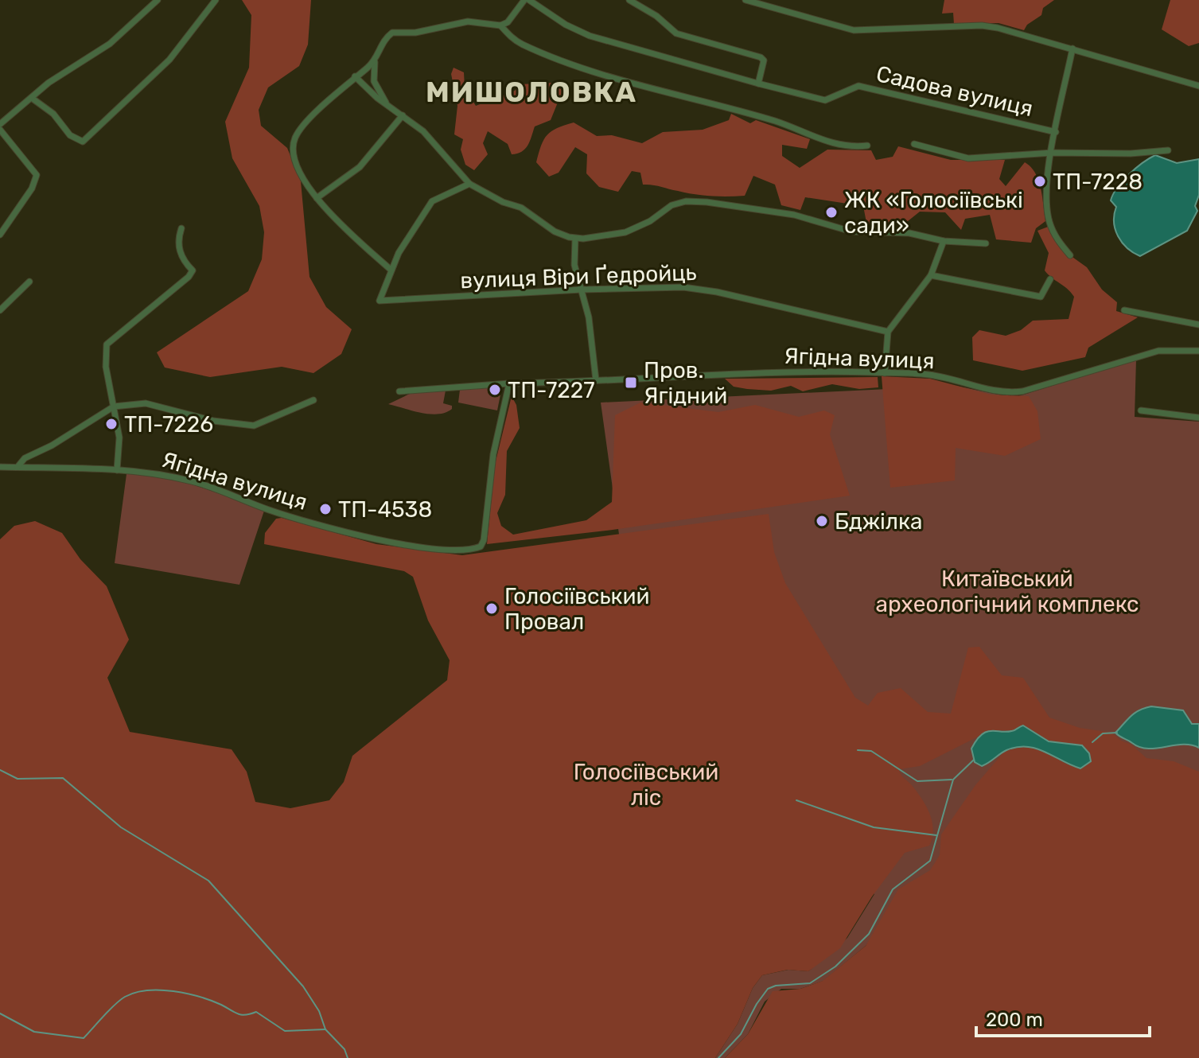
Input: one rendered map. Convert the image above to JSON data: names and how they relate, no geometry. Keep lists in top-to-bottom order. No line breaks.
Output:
{"streets":{"street":["Садова вулиця","вулиця Віри Ґедройць","Ягідна вулиця"]},"districts":["МИШОЛОВКА"],"parks":["Китаївський археологічний комплекс","Голосіївський ліс"],"places":{"other":["ТП-7228","ЖК «Голосіївські сади»","ТП-7227","ТП-7226","ТП-4538","Бджілка","Голосіївський Провал"],"transit":["Пров. Ягідний"]},"scale_bar":"200 m"}
